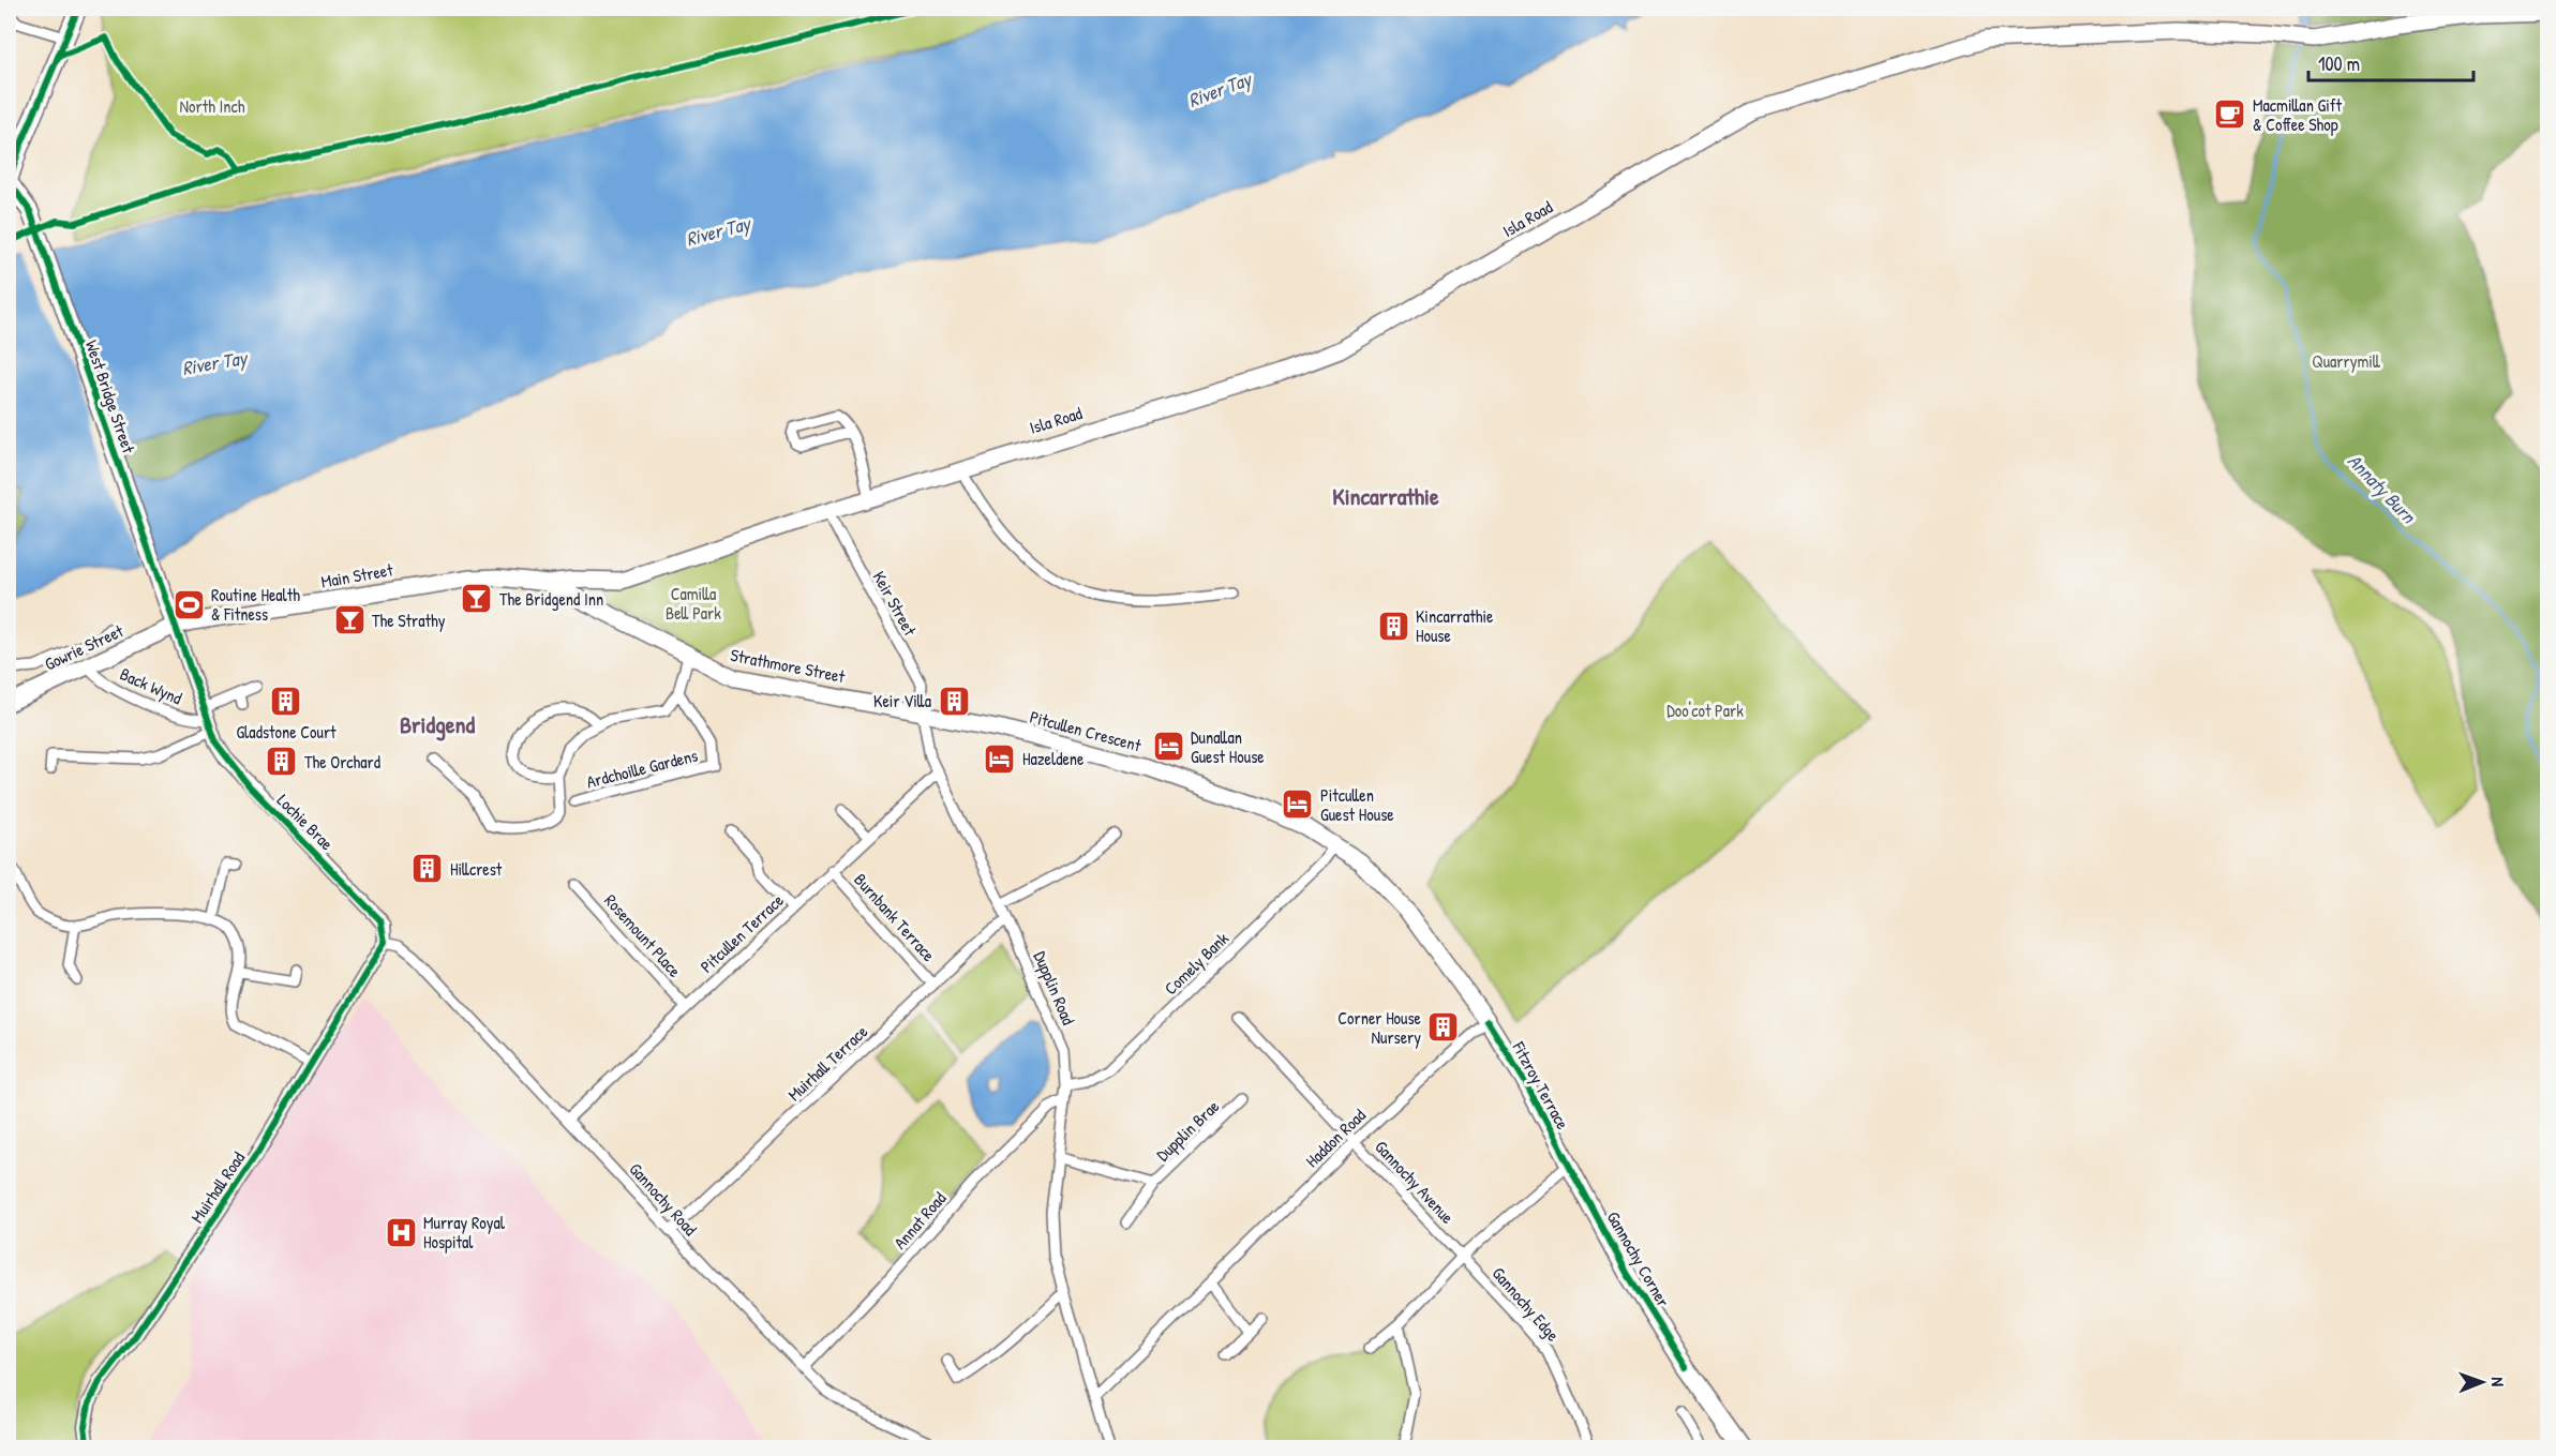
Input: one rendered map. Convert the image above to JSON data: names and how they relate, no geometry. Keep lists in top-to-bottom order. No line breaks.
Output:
{"streets":{"main road":["Isla Road","West Bridge Street","Main Street","Gowrie Street","Strathmore Street","Pitcullen Crescent","Fitzroy Terrace","Gannochy Corner"],"street":["Keir Street","Back Wynd","Ardchoille Gardens","Lochie Brae","Burnbank Terrace","Pitcullen Terrace","Rosemount Place","Comely Bank","Dupplin Road","Muirhall Terrace","Dupplin Brae","Haddon Road","Gannochy Avenue","Muirhall Road","Gannochy Road","Annat Road","Gannochy Edge"]},"crossings":[["Isla Road","Main Street"],["Isla Road","Keir Street"],["Isla Road","Strathmore Street"],["West Bridge Street","Main Street"],["West Bridge Street","Gowrie Street"],["West Bridge Street","Lochie Brae"],["Main Street","Gowrie Street"],["Main Street","Strathmore Street"],["Main Street","Lochie Brae"],["Keir Street","Strathmore Street"],["Keir Street","Pitcullen Crescent"],["Keir Street","Dupplin Road"],["Gowrie Street","Back Wynd"],["Gowrie Street","Lochie Brae"],["Strathmore Street","Pitcullen Crescent"],["Strathmore Street","Dupplin Road"],["Back Wynd","Lochie Brae"],["Pitcullen Crescent","Comely Bank"],["Pitcullen Crescent","Dupplin Road"],["Pitcullen Crescent","Fitzroy Terrace"],["Lochie Brae","Muirhall Road"],["Lochie Brae","Gannochy Road"],["Burnbank Terrace","Pitcullen Terrace"],["Burnbank Terrace","Muirhall Terrace"],["Pitcullen Terrace","Rosemount Place"],["Pitcullen Terrace","Dupplin Road"],["Pitcullen Terrace","Gannochy Road"],["Comely Bank","Dupplin Road"],["Dupplin Road","Muirhall Terrace"],["Dupplin Road","Dupplin Brae"],["Dupplin Road","Haddon Road"],["Dupplin Road","Annat Road"],["Muirhall Terrace","Gannochy Road"],["Fitzroy Terrace","Haddon Road"],["Fitzroy Terrace","Gannochy Corner"],["Haddon Road","Gannochy Avenue"],["Gannochy Avenue","Gannochy Edge"],["Muirhall Road","Gannochy Road"],["Gannochy Road","Annat Road"]],"districts":["Kincarrathie","Bridgend"],"water":["River Tay","Annaty Burn"],"parks":["North Inch","Quarrymill","Camilla Bell Park","Doo'cot Park"],"places":{"cafe":["Macmillan Gift & Coffee Shop"],"bar":["The Bridgend Inn","The Strathy"],"sports":["Routine Health & Fitness"],"building":["Kincarrathie House","Keir Villa","Gladstone Court","The Orchard","Hillcrest","Corner House Nursery"],"hotel":["Dunallan Guest House","Hazeldene","Pitcullen Guest House"],"hospital":["Murray Royal Hospital"]},"scale_bar":"100 m","north":"right"}
